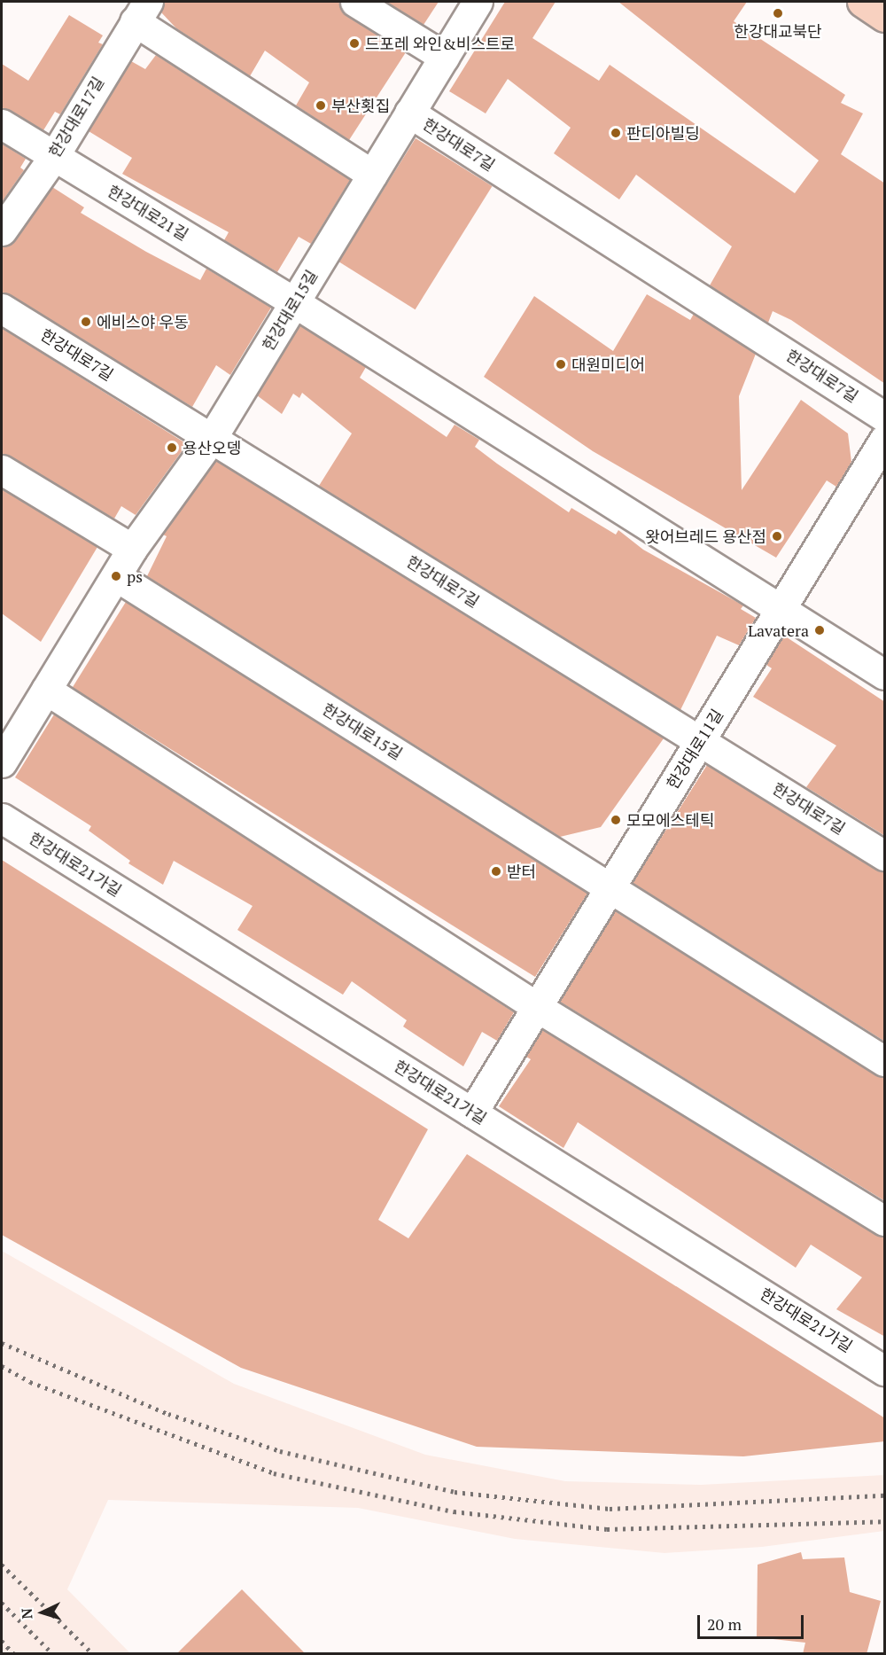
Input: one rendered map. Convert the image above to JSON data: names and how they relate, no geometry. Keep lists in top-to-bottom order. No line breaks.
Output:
{"streets":{"street":["한강대로17길","한강대로7길","한강대로21길","한강대로15길","한강대로11길","한강대로21가길"]},"crossings":[["한강대로17길","한강대로21길"],["한강대로7길","한강대로15길"],["한강대로7길","한강대로11길"],["한강대로21길","한강대로15길"],["한강대로15길","한강대로11길"],["한강대로11길","한강대로21가길"]],"places":["한강대교북단","드포레 와인&비스트로","부산횟집","판디아빌딩","에비스야 우동","대원미디어","용산오뎅","왓어브레드 용산점","ps","Lavatera","모모에스테틱","받터"],"scale_bar":"20 m","north":"left"}
